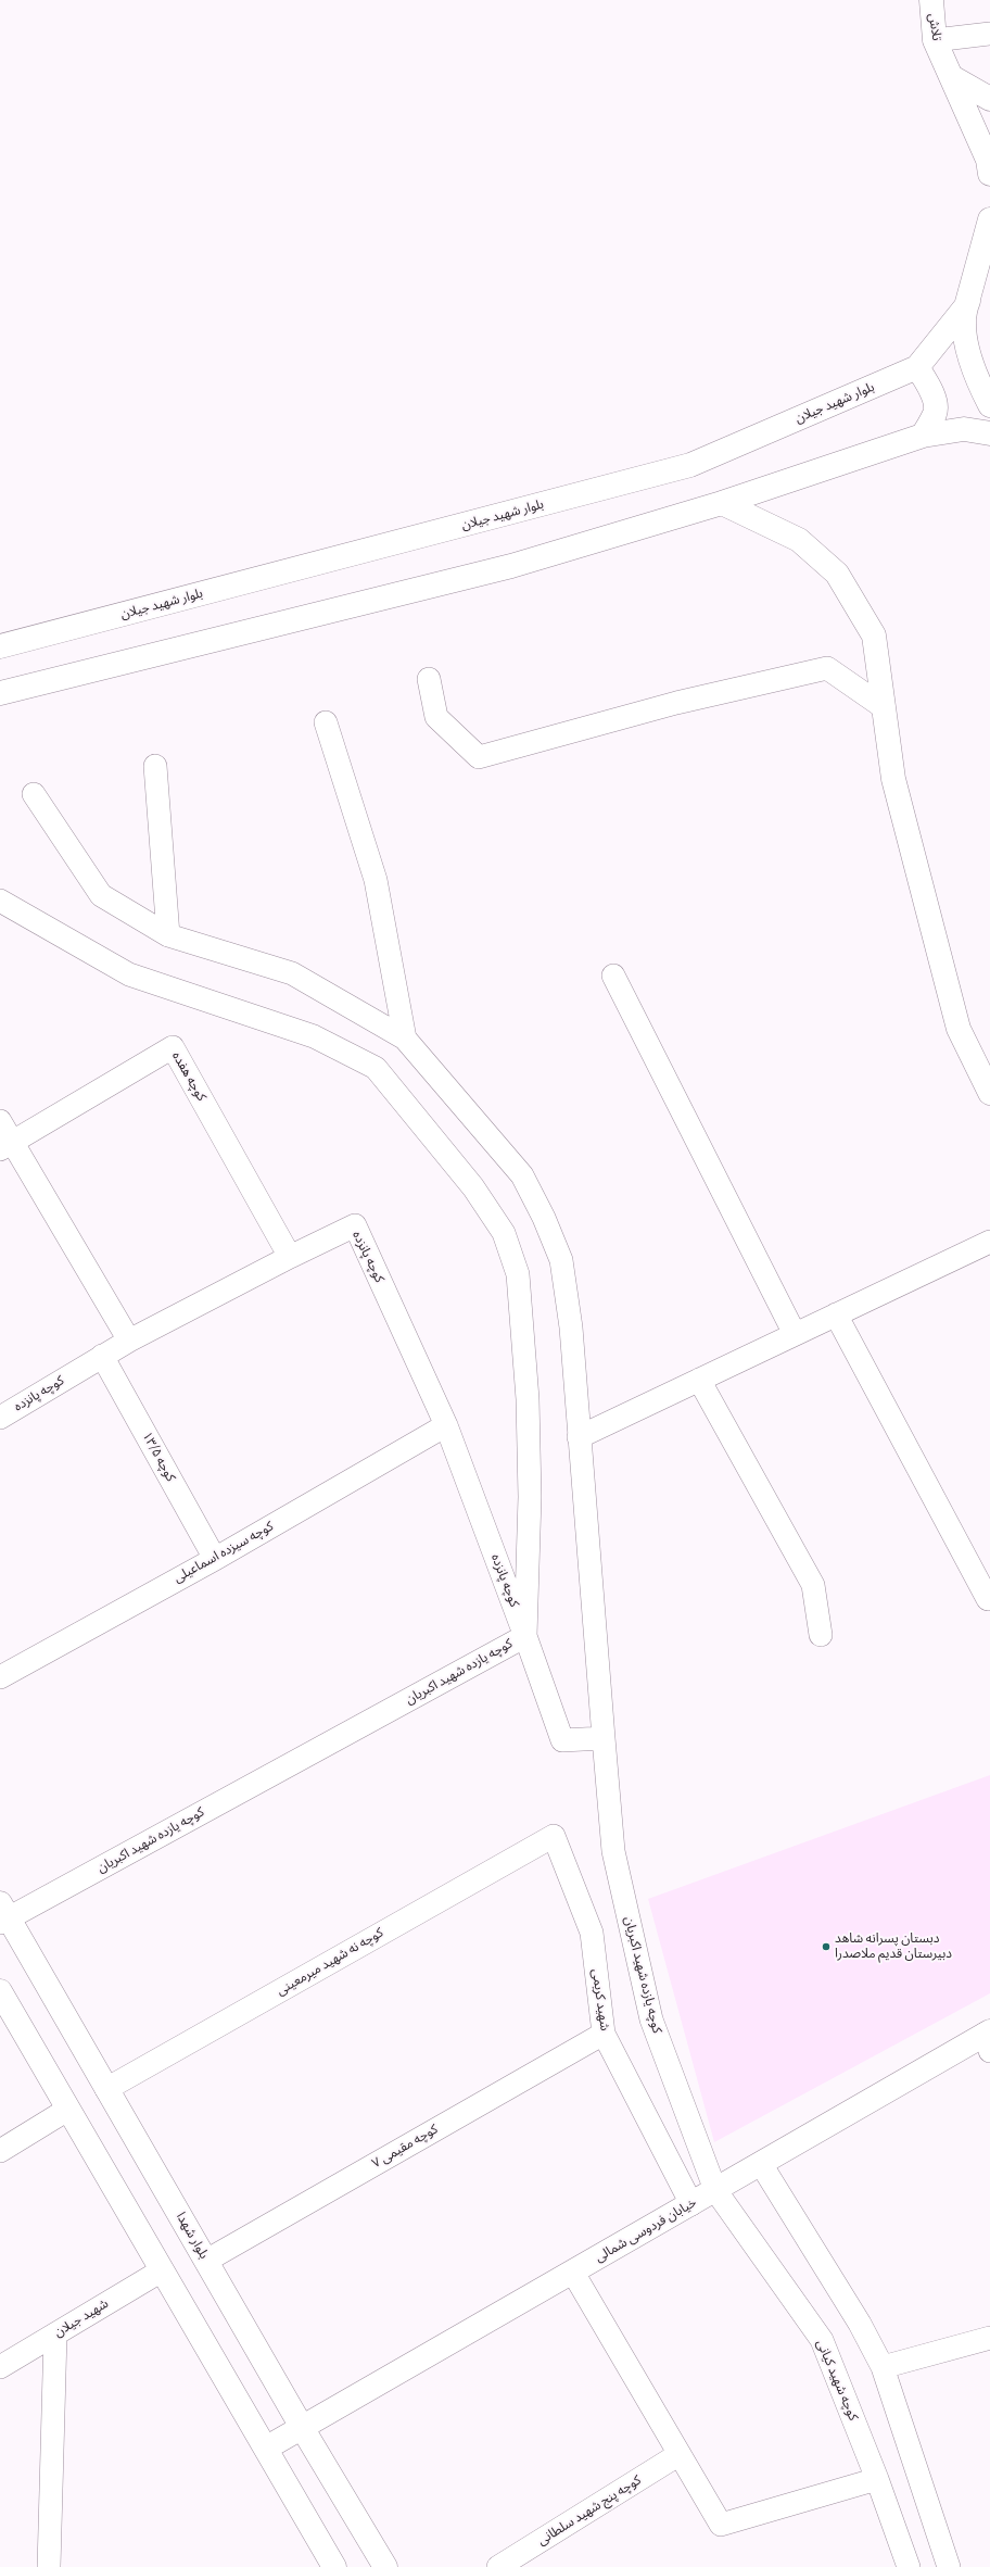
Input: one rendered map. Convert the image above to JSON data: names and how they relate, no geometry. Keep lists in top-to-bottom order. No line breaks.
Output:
{"streets":{"street":["تلاش","بلوار شهید جیلان","کوچه هفده","کوچه پانزده","کوچه ۱۳/۵","کوچه سیزده اسماعیلی","کوچه یازده شهید اکبریان","کوچه نه شهید میرمعینی","شهید کریمی","کوچه مقیمی ۷","خیابان فردوسی شمالی","بلوار شهدا","شهید جیلان","کوچه شهید کیانی","کوچه پنج شهید سلطانی"]},"crossings":[["کوچه هفده","کوچه پانزده"],["کوچه پانزده","کوچه ۱۳/۵"],["کوچه پانزده","کوچه سیزده اسماعیلی"],["کوچه پانزده","کوچه یازده شهید اکبریان"],["کوچه ۱۳/۵","کوچه سیزده اسماعیلی"],["کوچه یازده شهید اکبریان","خیابان فردوسی شمالی"],["کوچه یازده شهید اکبریان","بلوار شهدا"],["کوچه یازده شهید اکبریان","کوچه شهید کیانی"],["کوچه نه شهید میرمعینی","شهید کریمی"],["کوچه نه شهید میرمعینی","بلوار شهدا"],["شهید کریمی","کوچه مقیمی ۷"],["شهید کریمی","خیابان فردوسی شمالی"],["کوچه مقیمی ۷","بلوار شهدا"],["خیابان فردوسی شمالی","بلوار شهدا"],["خیابان فردوسی شمالی","کوچه شهید کیانی"]],"places":["دبستان پسرانه شاهد دبیرستان قدیم ملاصدرا"]}
